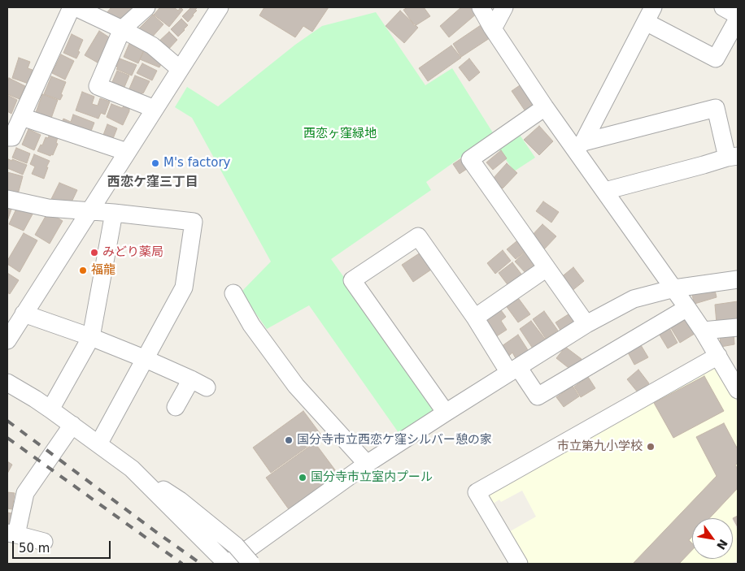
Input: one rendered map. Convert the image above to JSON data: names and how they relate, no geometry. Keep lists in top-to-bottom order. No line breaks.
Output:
{"districts":["西恋ケ窪三丁目"],"parks":["西恋ヶ窪緑地"],"places":["M's factory","みどり薬局","福龍","国分寺市立西恋ケ窪シルバー憩の家","市立第九小学校","国分寺市立室内プール"],"scale_bar":"50 m","north":"bottom right"}
